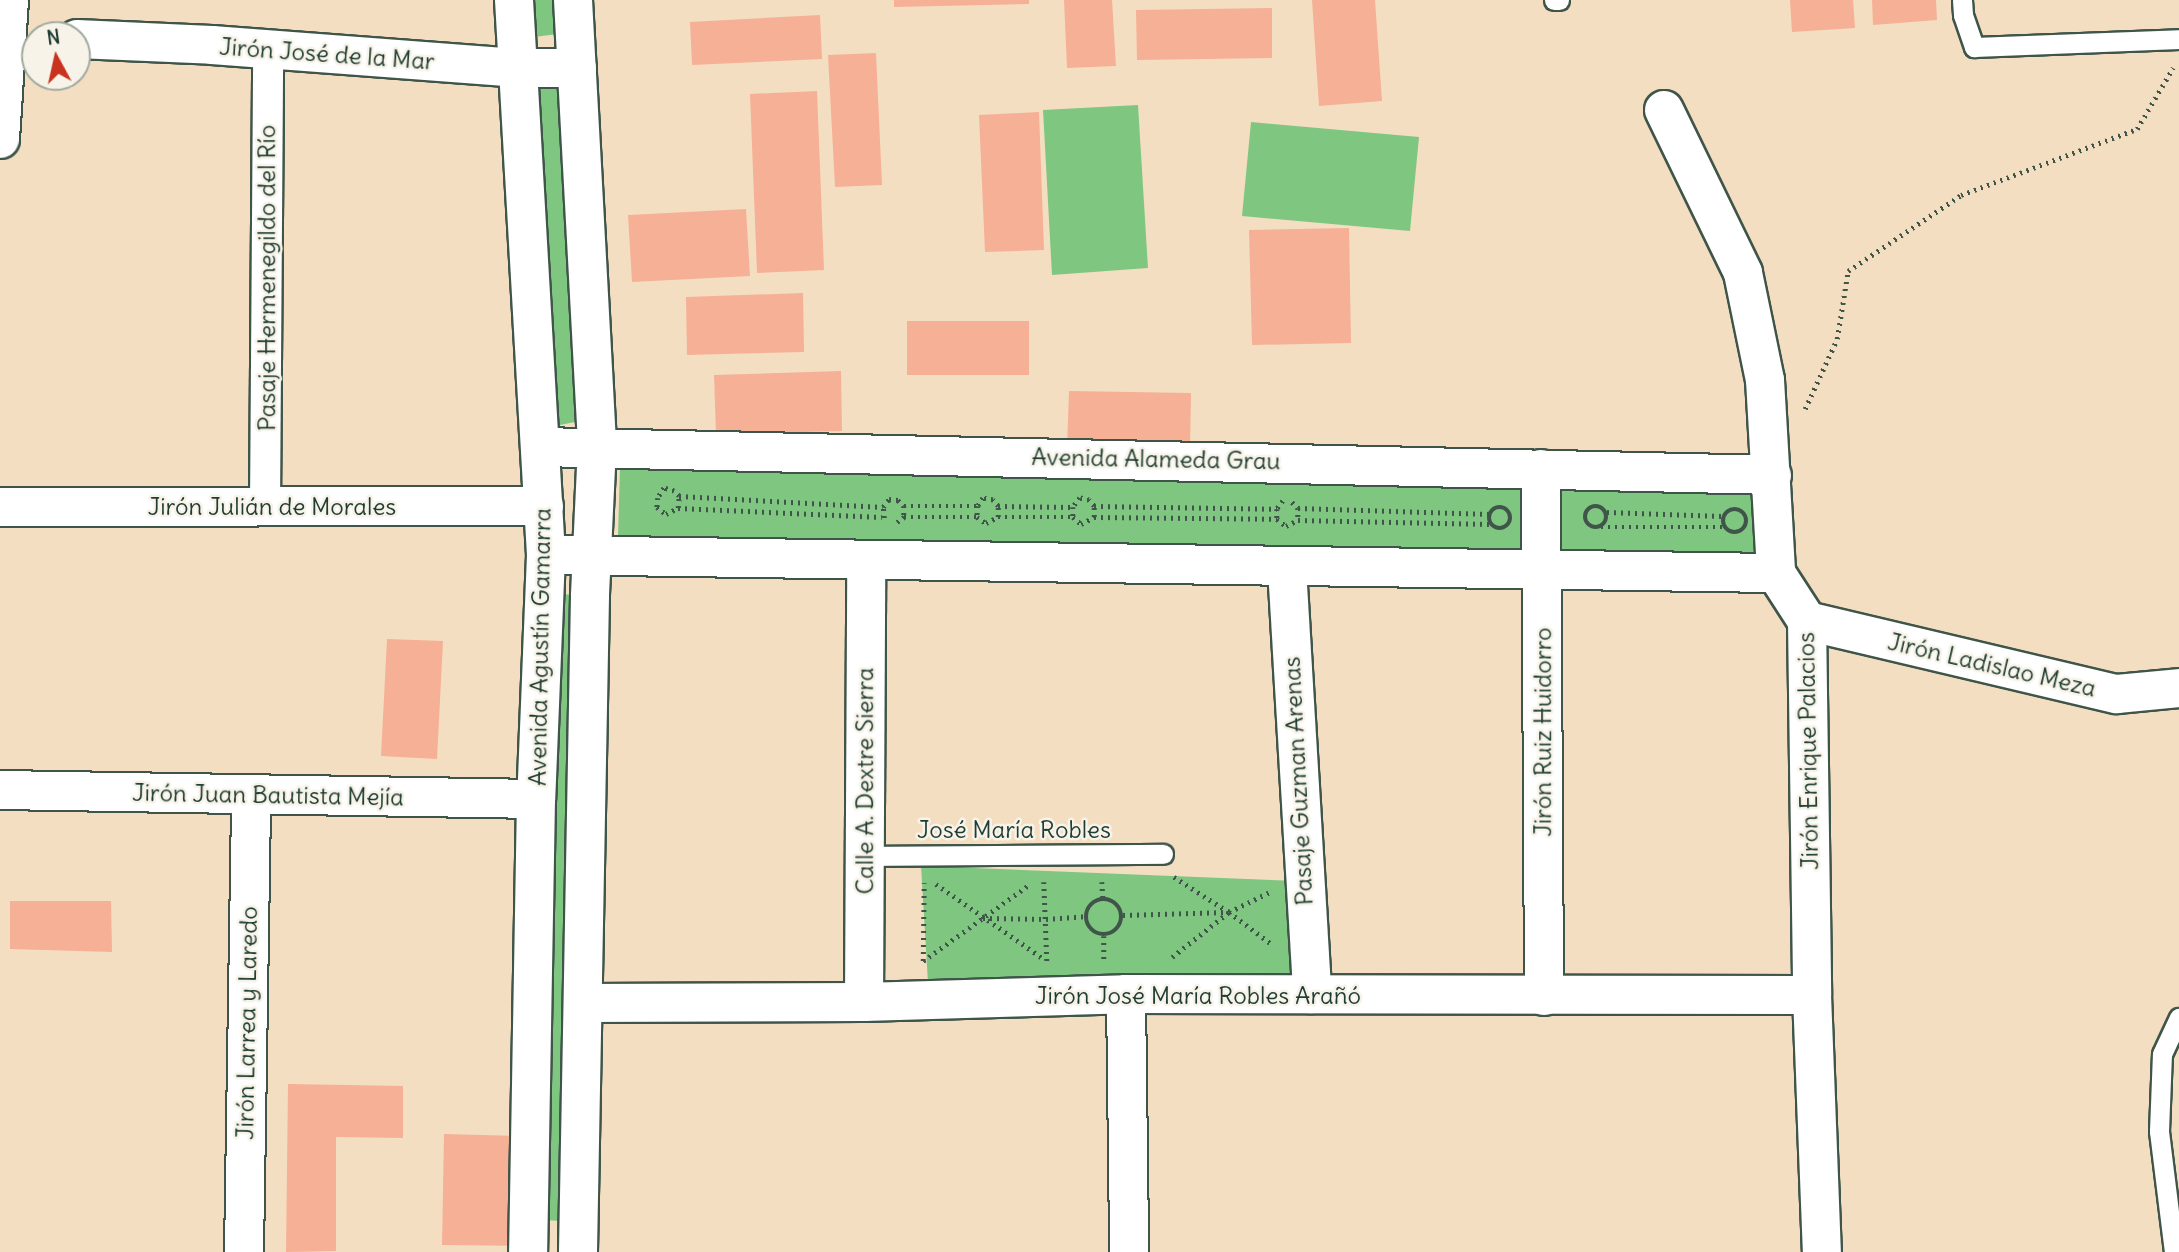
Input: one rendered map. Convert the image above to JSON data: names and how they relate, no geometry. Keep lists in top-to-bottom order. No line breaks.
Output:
{"streets":{"street":["Jirón José de la Mar","Pasaje Hermenegildo del Río","Avenida Alameda Grau","Jirón Julián de Morales","Avenida Agustín Gamarra","Jirón Ladislao Meza","Jirón Ruiz Huidorro","Jirón Enrique Palacios","Calle A. Dextre Sierra","Pasaje Guzman Arenas","Jirón Juan Bautista Mejía","Jirón José María Robles Arañó","Jirón Larrea y Laredo"],"lane":["José María Robles"]},"crossings":[["Jirón José de la Mar","Pasaje Hermenegildo del Río"],["Jirón José de la Mar","Avenida Agustín Gamarra"],["Pasaje Hermenegildo del Río","Jirón Julián de Morales"],["Avenida Alameda Grau","Avenida Agustín Gamarra"],["Avenida Alameda Grau","Jirón Ruiz Huidorro"],["Jirón Julián de Morales","Avenida Agustín Gamarra"],["Avenida Agustín Gamarra","Jirón Juan Bautista Mejía"],["Avenida Agustín Gamarra","Jirón José María Robles Arañó"],["Jirón Ladislao Meza","Jirón Enrique Palacios"],["Jirón Ruiz Huidorro","Jirón José María Robles Arañó"],["Jirón Enrique Palacios","Jirón José María Robles Arañó"],["Calle A. Dextre Sierra","José María Robles"],["Calle A. Dextre Sierra","Jirón José María Robles Arañó"],["Pasaje Guzman Arenas","Jirón José María Robles Arañó"],["Jirón Juan Bautista Mejía","Jirón Larrea y Laredo"]],"north":"top"}
